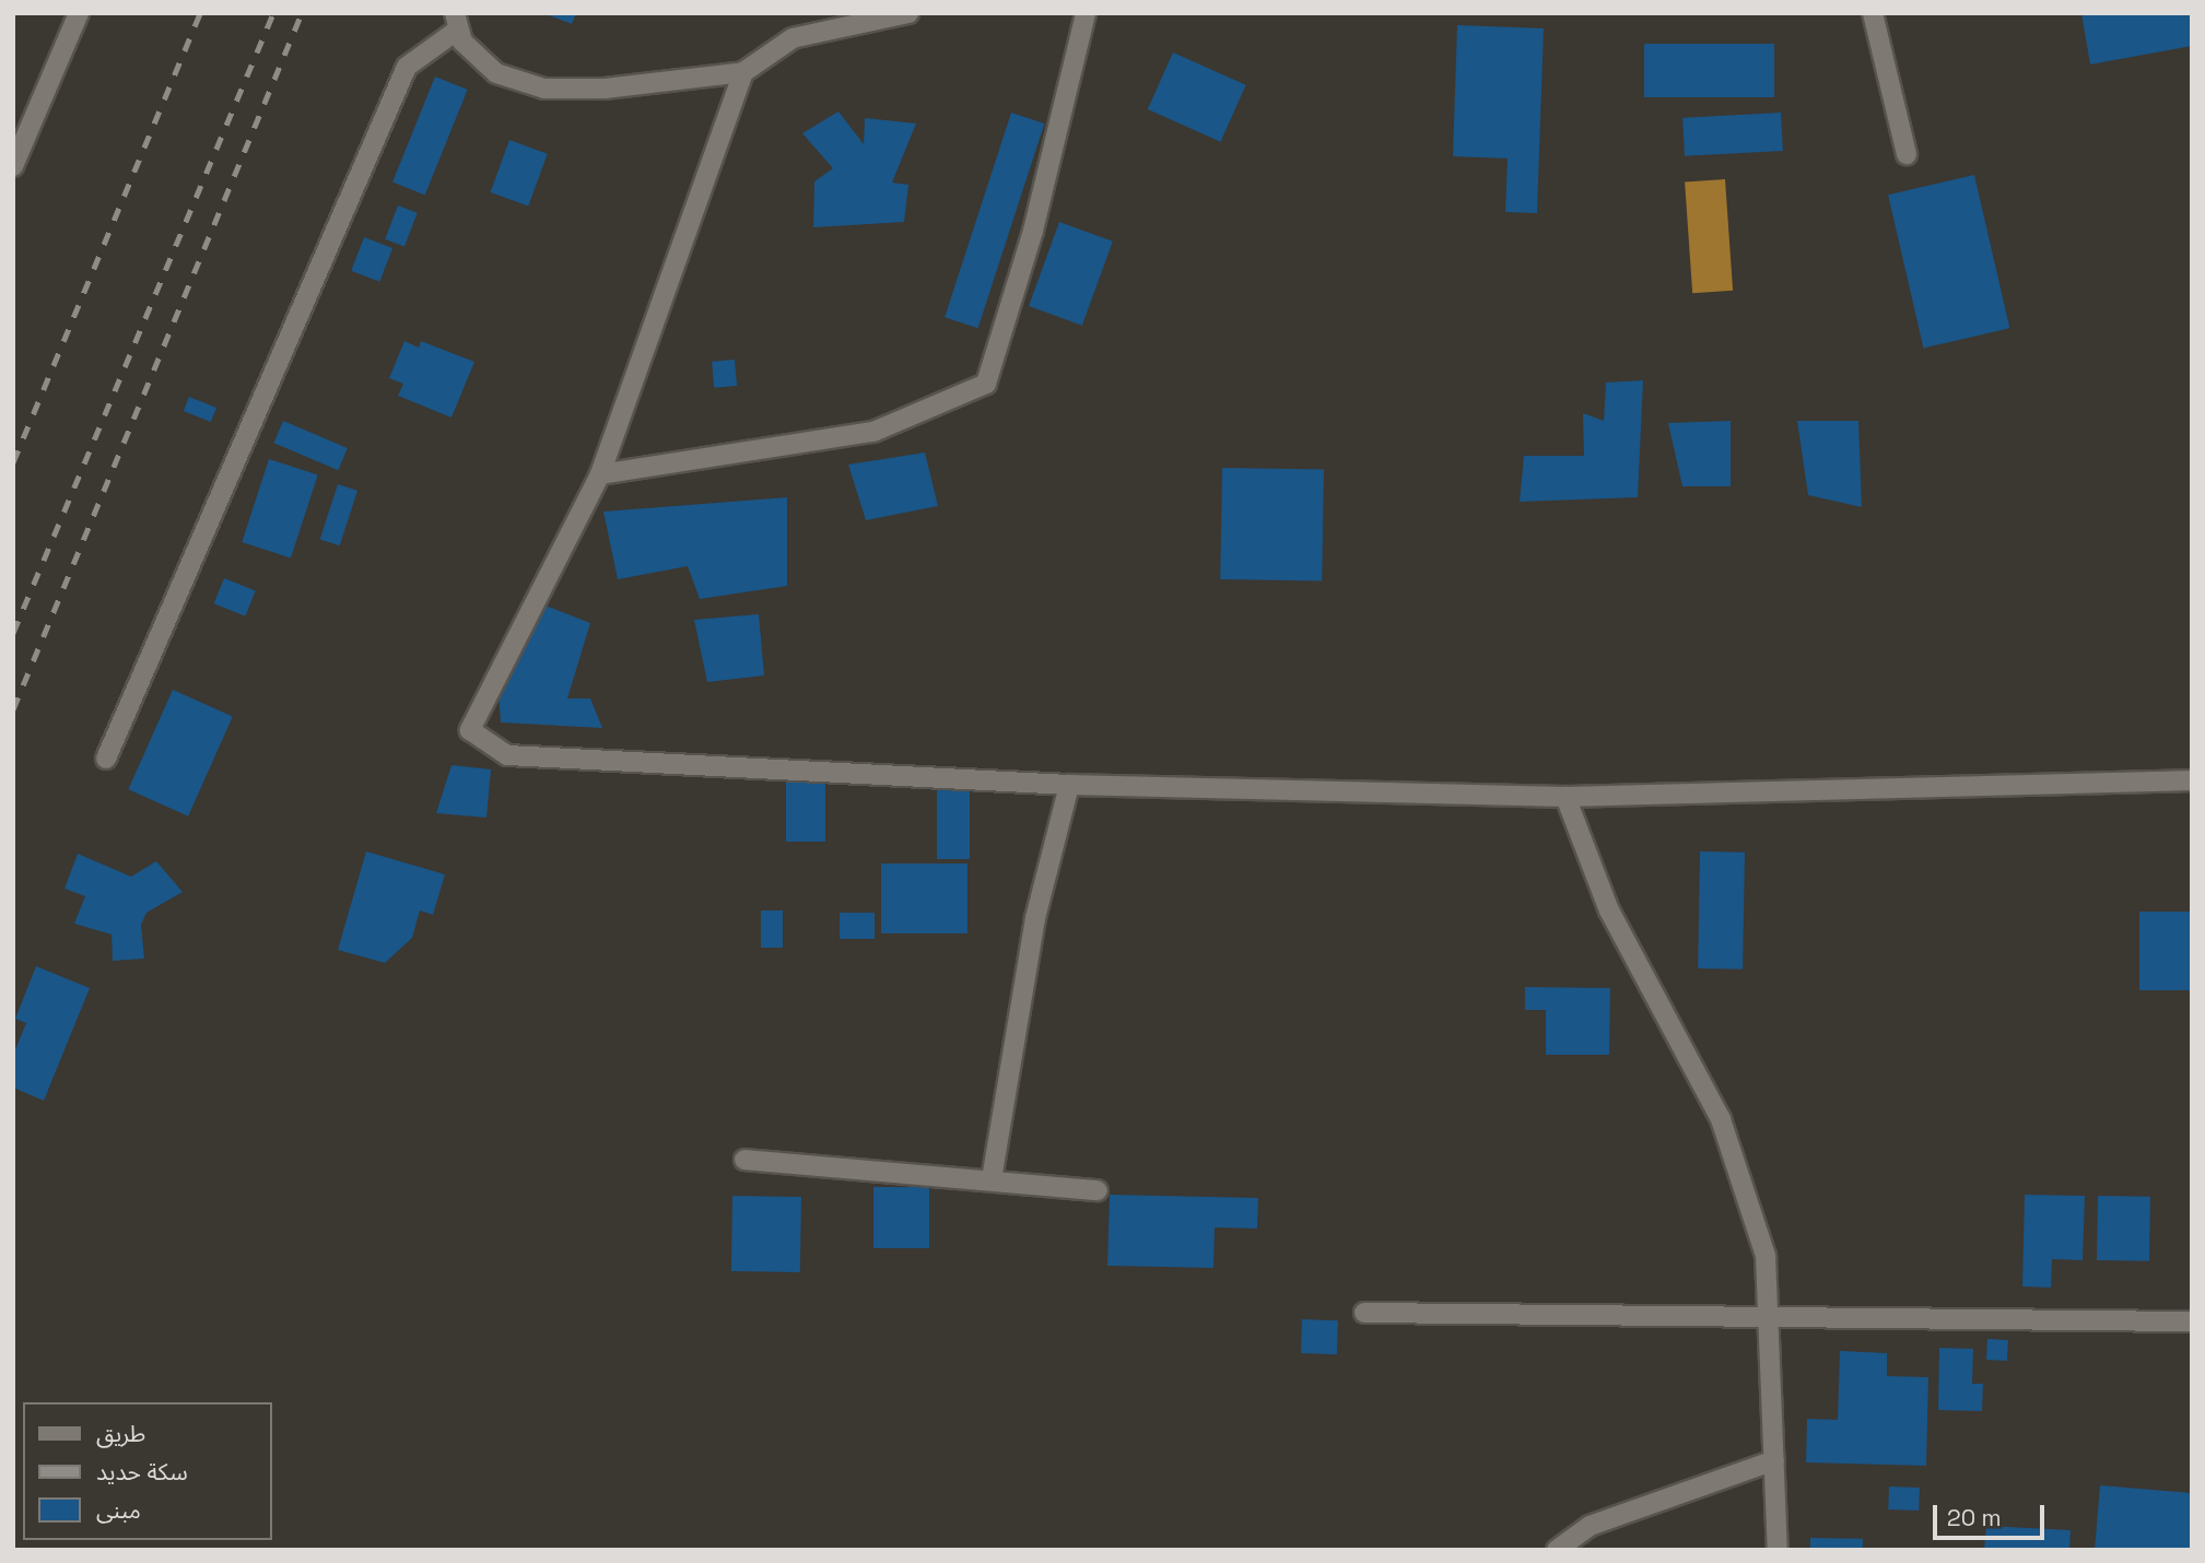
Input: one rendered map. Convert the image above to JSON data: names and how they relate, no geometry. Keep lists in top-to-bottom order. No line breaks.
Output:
{"legend":["طريق","سكة حديد","مبنى"],"scale_bar":"20 m"}
